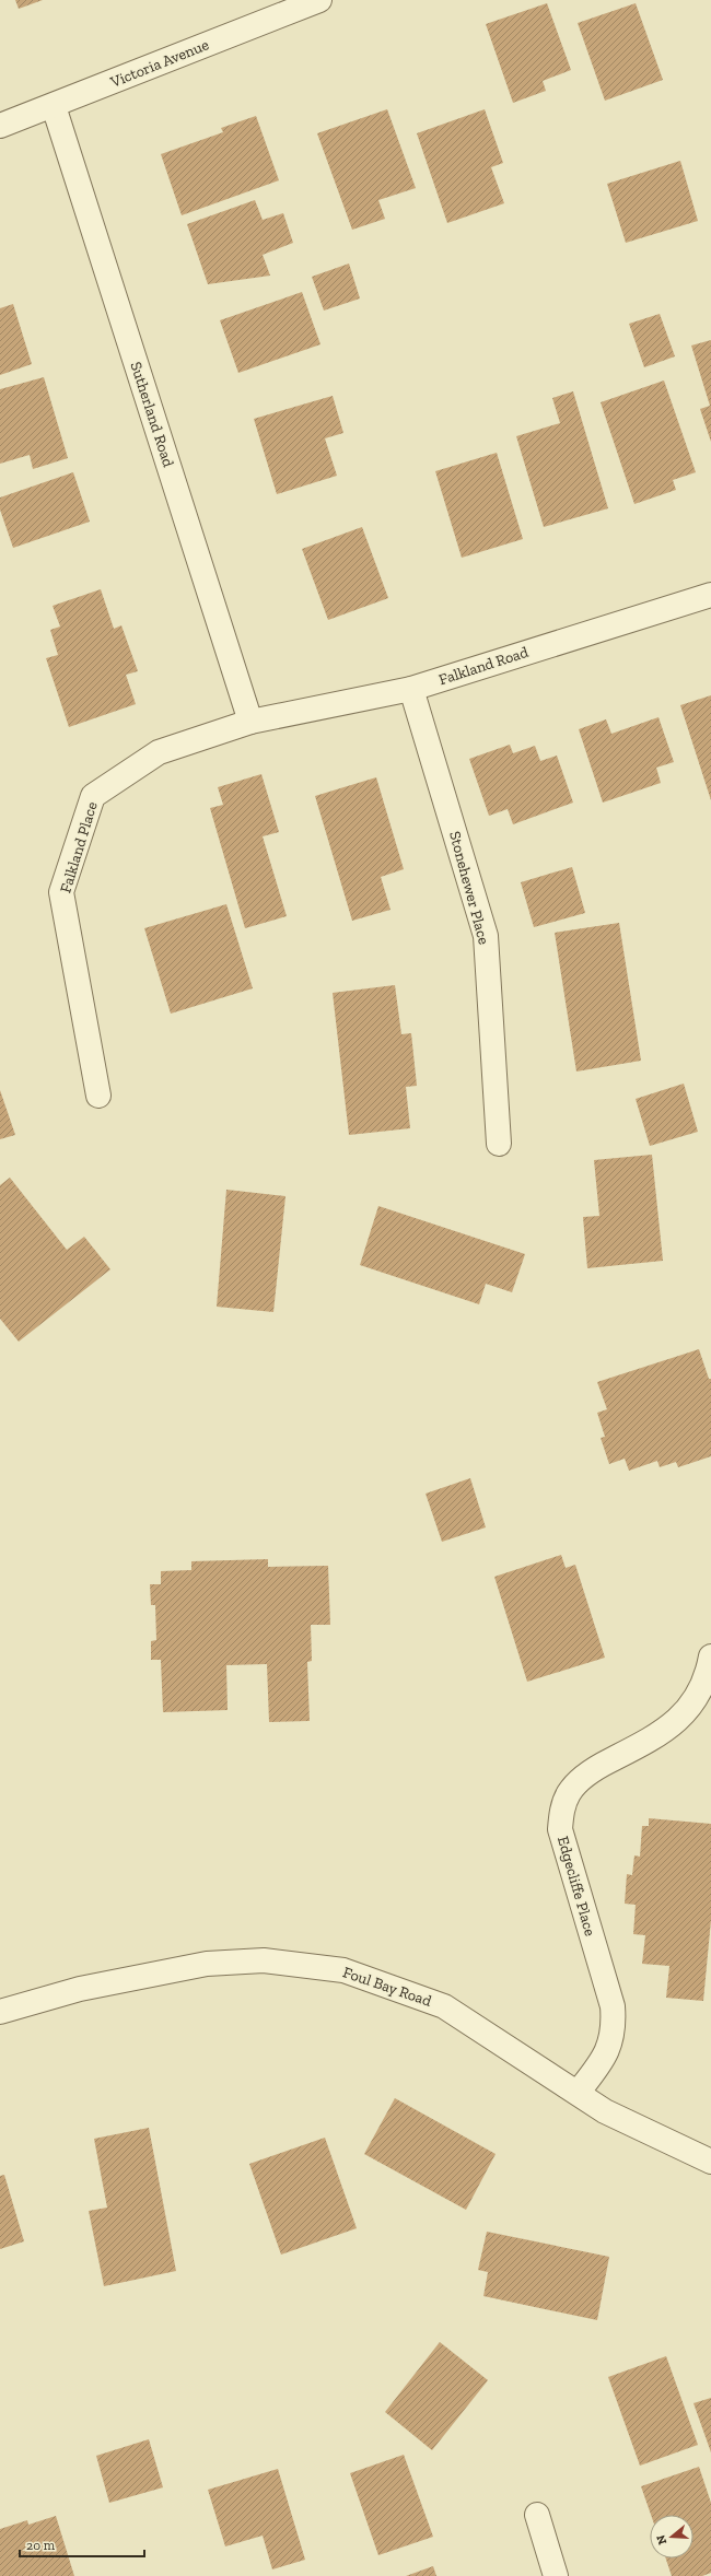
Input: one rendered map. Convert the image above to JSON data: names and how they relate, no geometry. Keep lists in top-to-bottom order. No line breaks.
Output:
{"streets":{"street":["Victoria Avenue","Sutherland Road","Falkland Road","Falkland Place","Stonehewer Place","Edgecliffe Place","Foul Bay Road"]},"crossings":[["Victoria Avenue","Sutherland Road"],["Sutherland Road","Falkland Road"],["Sutherland Road","Falkland Place"],["Falkland Road","Falkland Place"],["Falkland Road","Stonehewer Place"],["Edgecliffe Place","Foul Bay Road"]],"scale_bar":"20 m","north":"left"}
